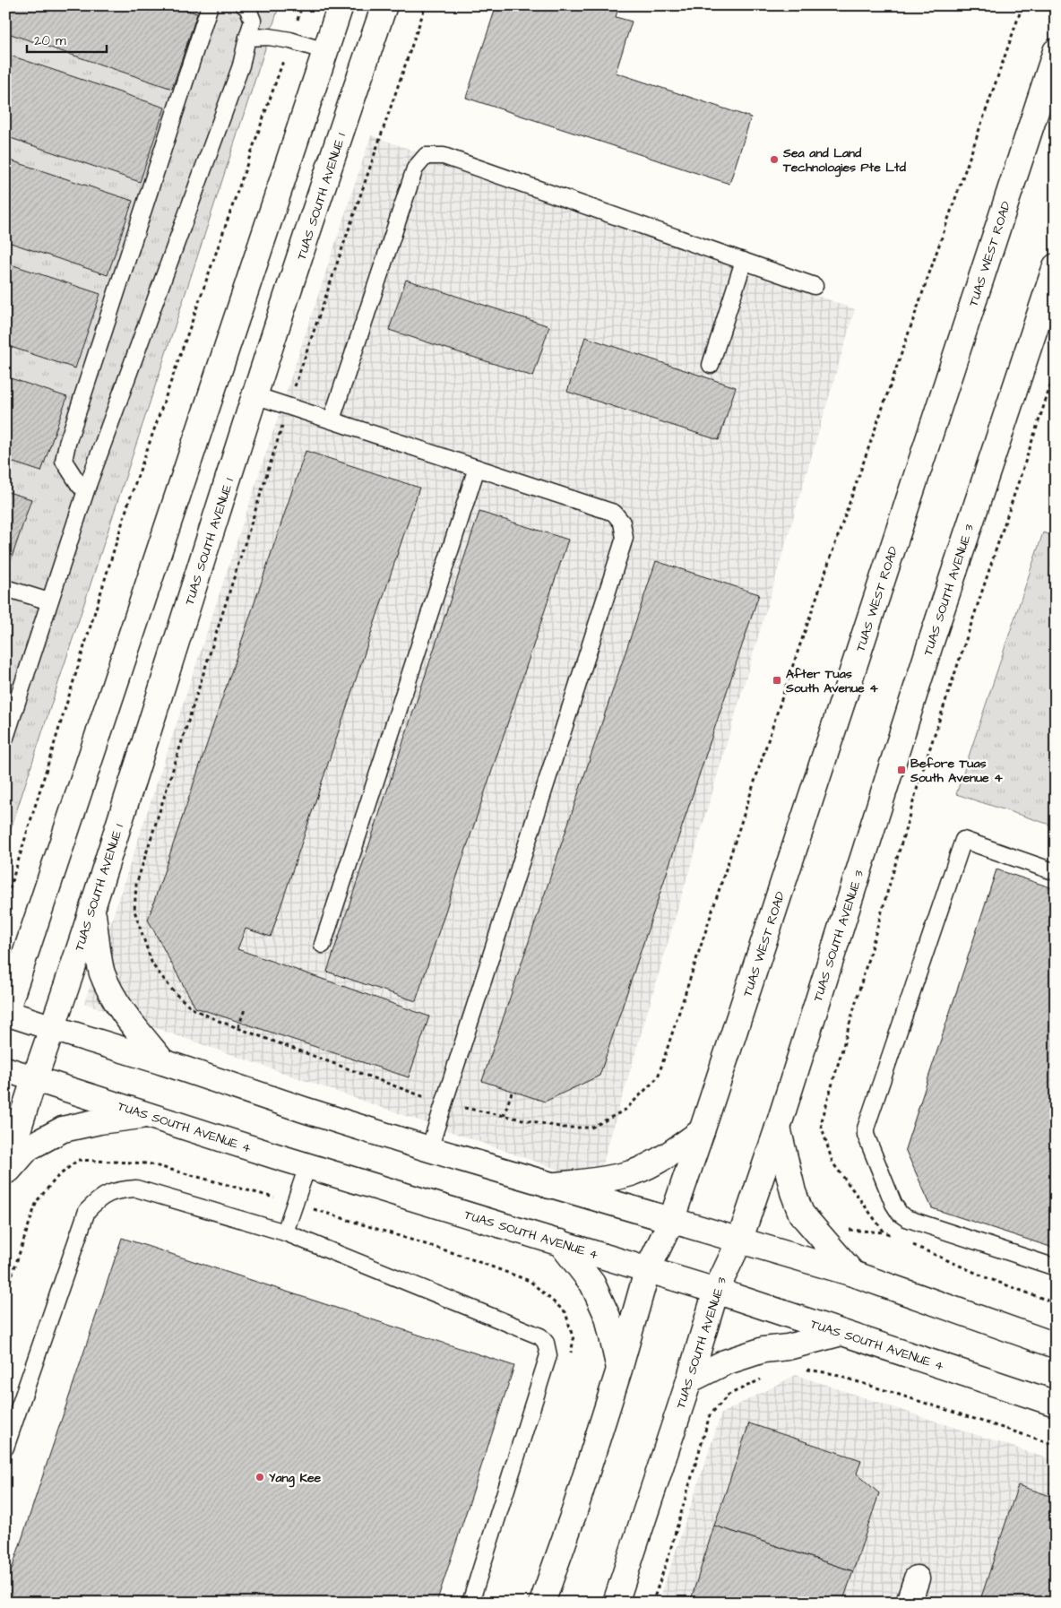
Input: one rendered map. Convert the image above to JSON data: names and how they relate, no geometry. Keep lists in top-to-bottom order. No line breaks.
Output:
{"streets":{"main road":["TUAS SOUTH AVENUE 1","TUAS WEST ROAD","TUAS SOUTH AVENUE 3","TUAS SOUTH AVENUE 4"]},"crossings":[["TUAS SOUTH AVENUE 1","TUAS SOUTH AVENUE 4"],["TUAS WEST ROAD","TUAS SOUTH AVENUE 4"],["TUAS SOUTH AVENUE 3","TUAS SOUTH AVENUE 4"]],"places":{"other":["Sea and Land Technologies Pte Ltd","Yang Kee"],"transit":["After Tuas South Avenue 4","Before Tuas South Avenue 4"]},"scale_bar":"20 m"}
